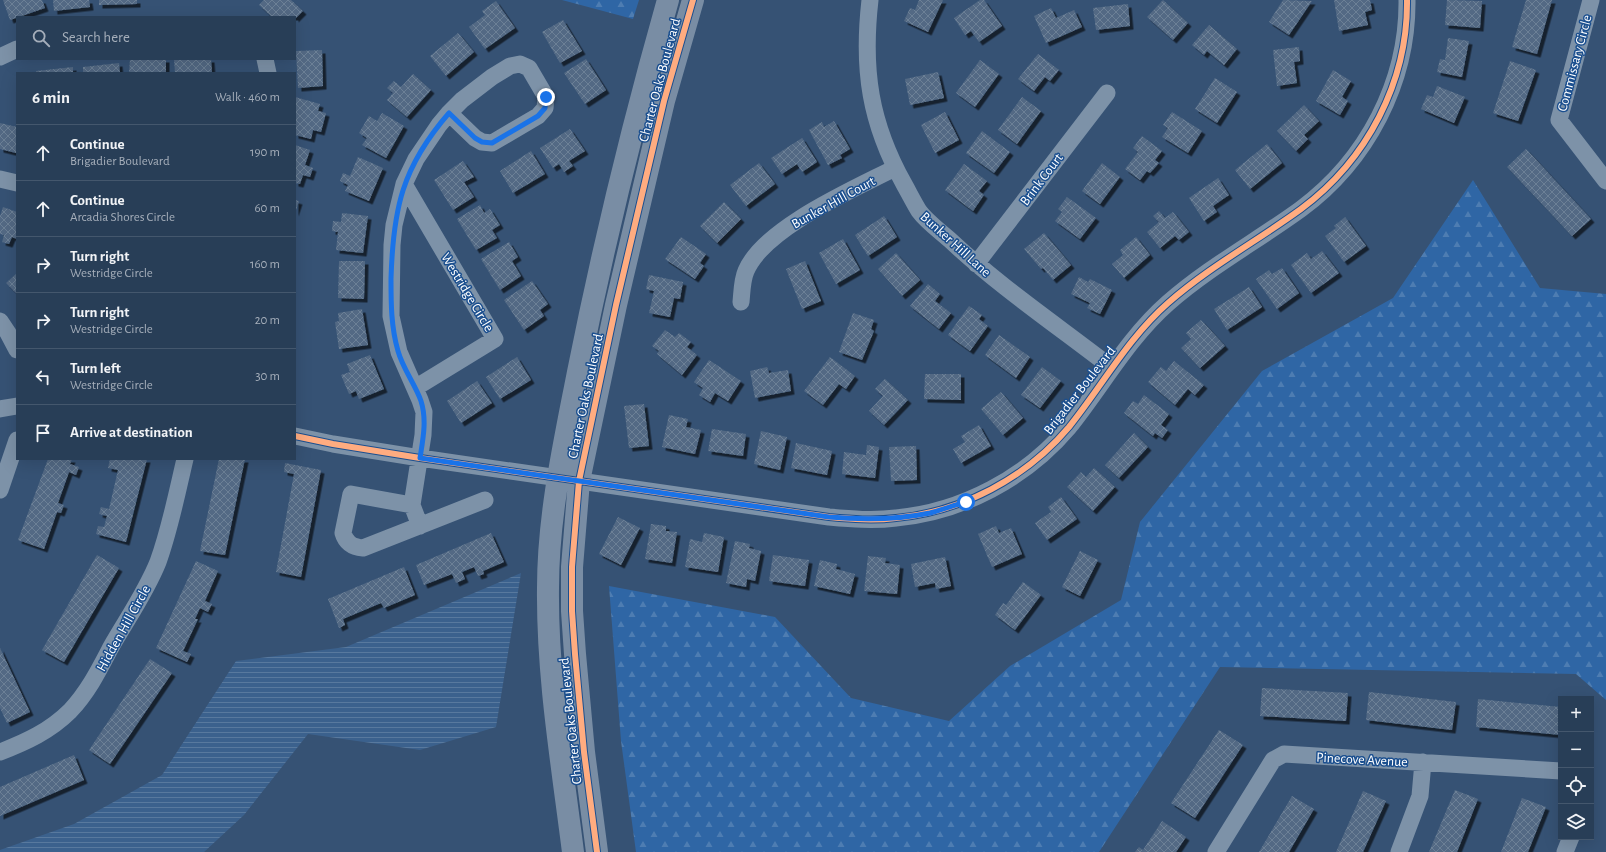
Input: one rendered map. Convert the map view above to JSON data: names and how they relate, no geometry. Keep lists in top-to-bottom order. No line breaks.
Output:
{"streets":{"street":["Commissary Circle","Charter Oaks Boulevard","Brink Court","Bunker Hill Court","Bunker Hill Lane","Westridge Circle","Brigadier Boulevard","Hidden Hill Circle","Pinecove Avenue"]},"crossings":[["Charter Oaks Boulevard","Brigadier Boulevard"],["Brink Court","Bunker Hill Lane"],["Bunker Hill Court","Bunker Hill Lane"],["Bunker Hill Lane","Brigadier Boulevard"]],"page":{"search":"Search here","heading":["6 min","Walk · 460 m"],"list":[["Continue","Brigadier Boulevard","190 m"],["Continue","Arcadia Shores Circle","60 m"],["Turn right","Westridge Circle","160 m"],["Turn right","Westridge Circle","20 m"],["Turn left","Westridge Circle","30 m"],"Arrive at destination"],"map_buttons":["+","−"]}}
